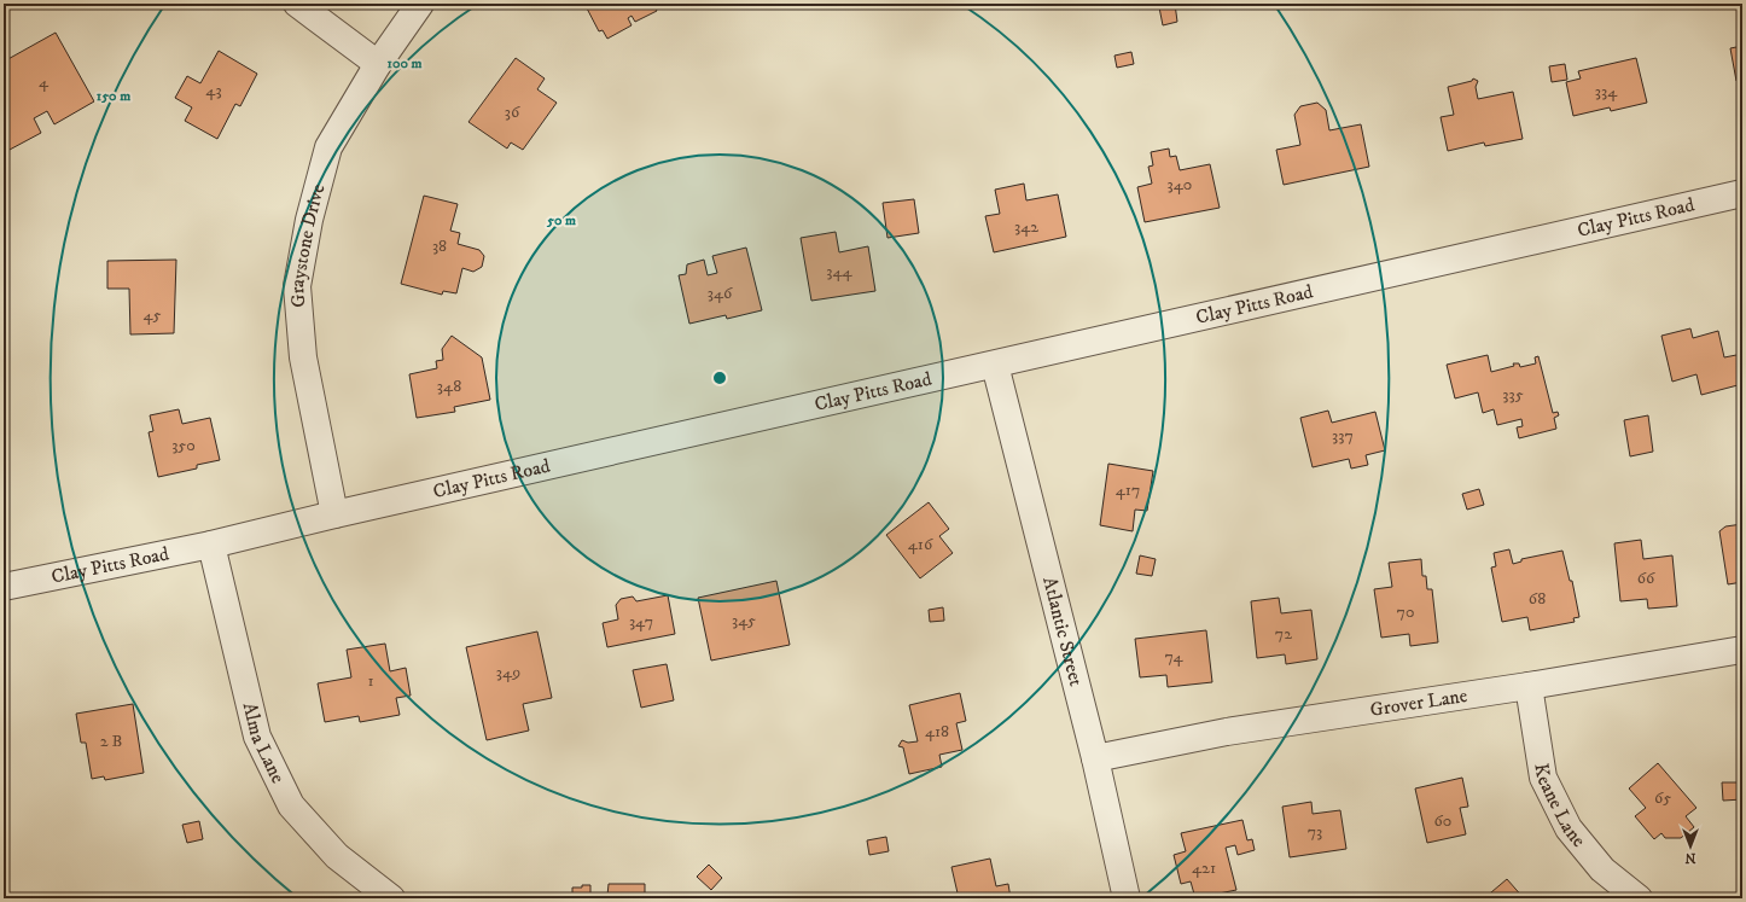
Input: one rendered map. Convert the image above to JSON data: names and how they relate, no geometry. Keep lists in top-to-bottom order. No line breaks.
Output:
{"streets":{"street":["Clay Pitts Road","Graystone Drive","Atlantic Street","Grover Lane","Alma Lane","Keane Lane"]},"crossings":[["Clay Pitts Road","Graystone Drive"],["Clay Pitts Road","Atlantic Street"],["Clay Pitts Road","Alma Lane"],["Atlantic Street","Grover Lane"],["Grover Lane","Keane Lane"]],"house_numbers":["4","43","334","36","340","342","38","344","346","45","348","335","337","350","417","416","66","68","70","345","347","72","74","349","1","418","2 B","65","60","73","421"],"north":"bottom","rings":["100 m","150 m","50 m"]}
